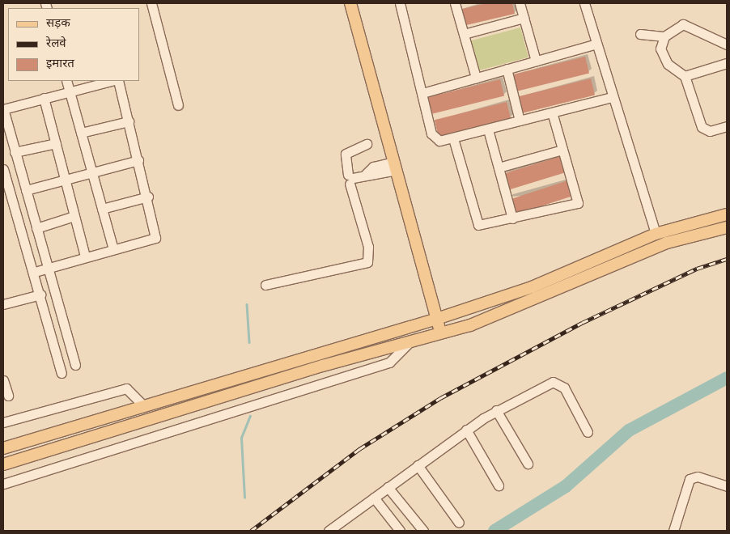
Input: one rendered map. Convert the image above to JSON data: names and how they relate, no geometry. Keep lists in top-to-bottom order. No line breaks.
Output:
{"legend":["सड़क","रेलवे","इमारत"]}
